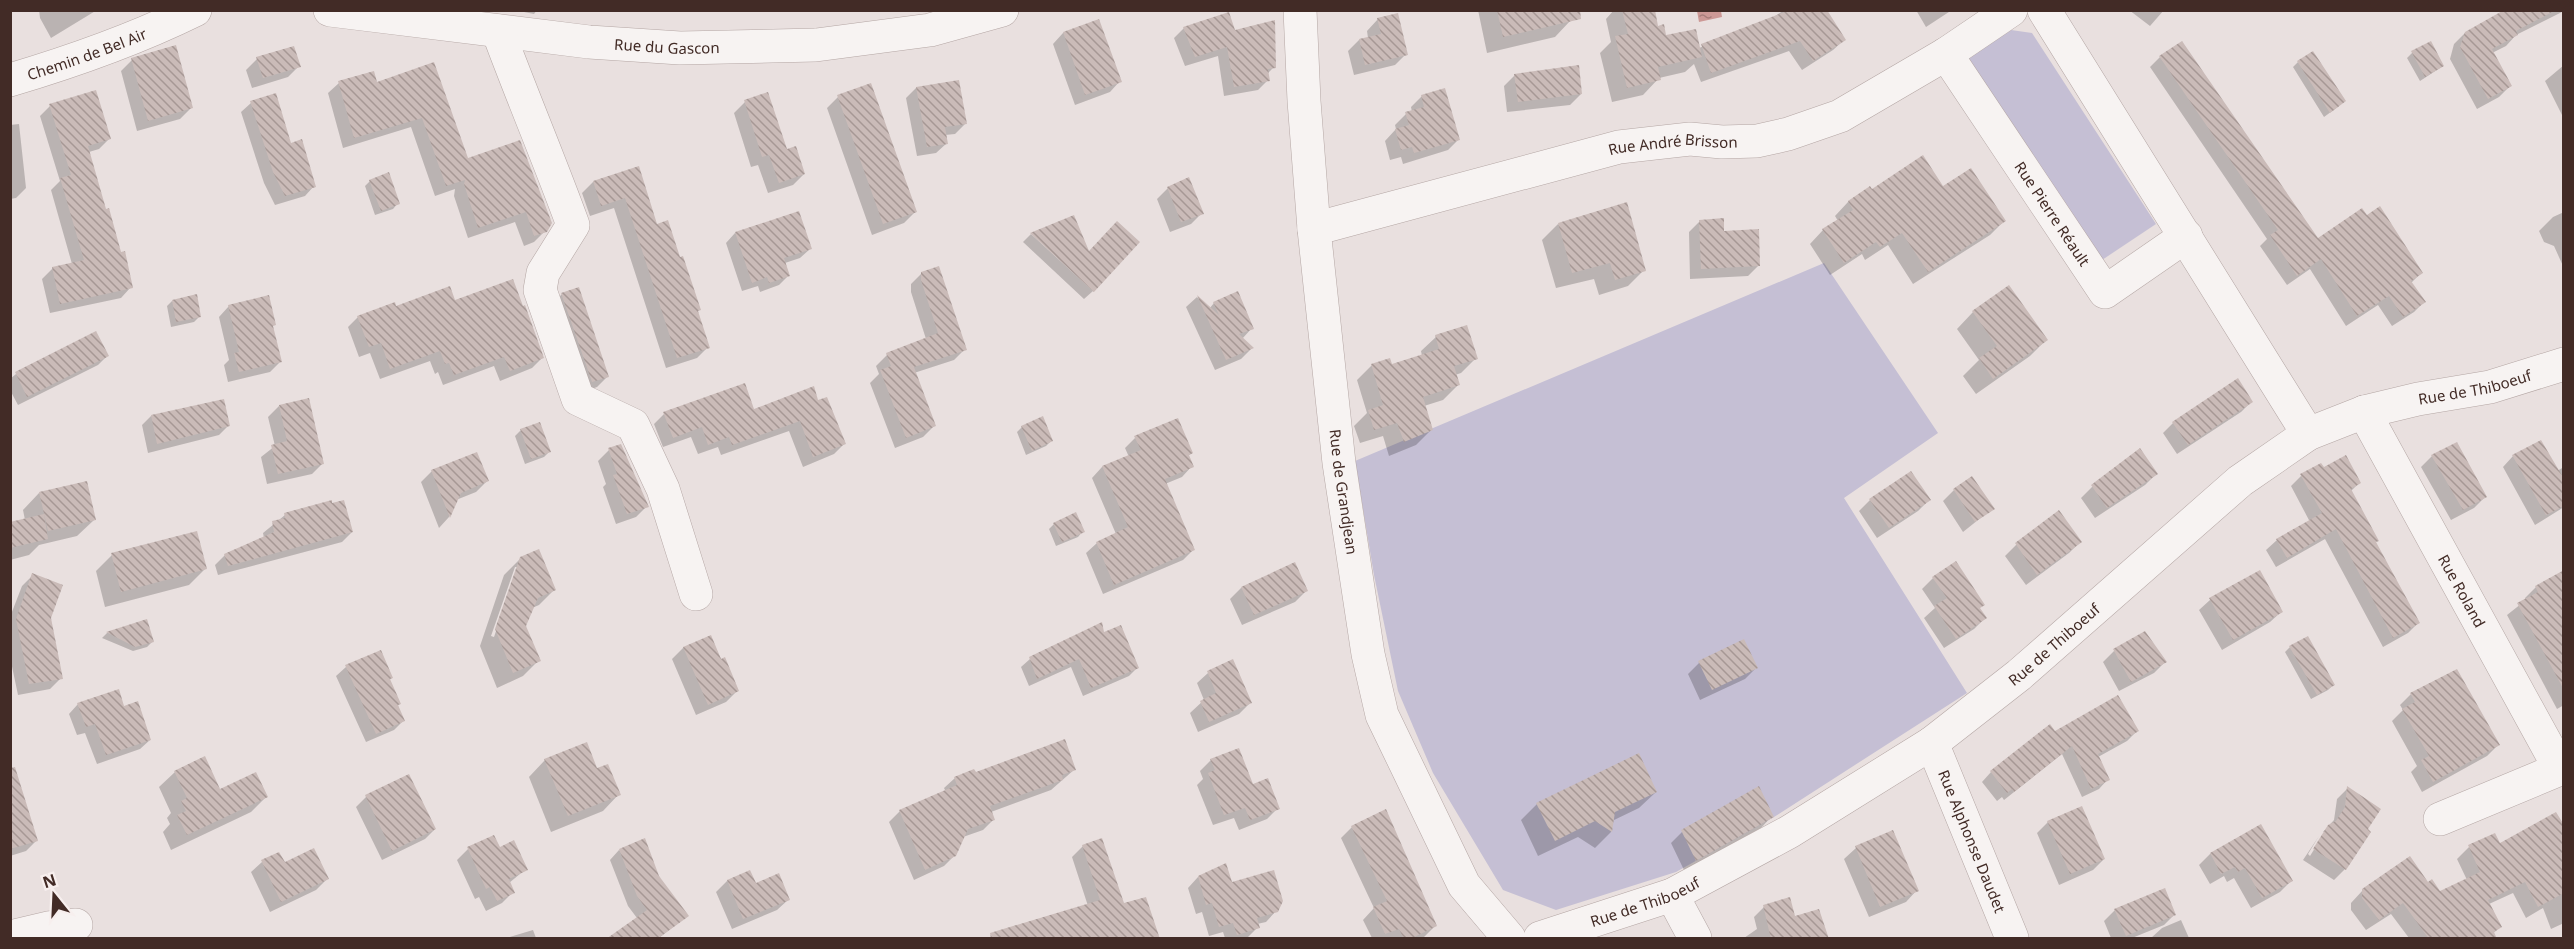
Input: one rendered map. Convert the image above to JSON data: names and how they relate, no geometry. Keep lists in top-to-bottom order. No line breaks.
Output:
{"streets":{"street":["Rue du Gascon","Chemin de Bel Air","Rue André Brisson","Rue Pierre Réault","Rue de Thiboeuf","Rue de Grandjean","Rue Roland","Rue Alphonse Daudet"]},"crossings":[["Rue André Brisson","Rue Pierre Réault"],["Rue André Brisson","Rue de Grandjean"],["Rue de Thiboeuf","Rue Roland"],["Rue de Thiboeuf","Rue Alphonse Daudet"]],"north":"top"}
